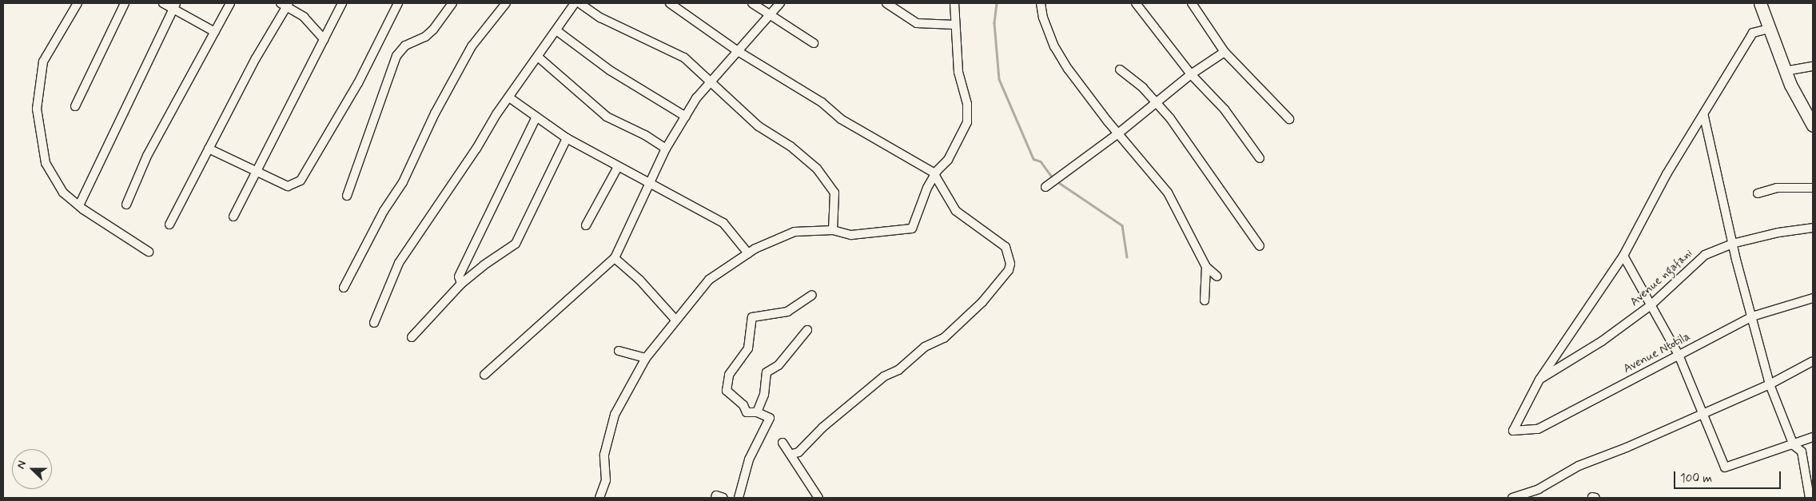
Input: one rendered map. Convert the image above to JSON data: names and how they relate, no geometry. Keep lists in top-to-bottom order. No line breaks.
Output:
{"streets":{"street":["Avenue ngafani","Avenue Ntotila"]},"crossings":[["Avenue ngafani","Avenue Ntotila"]],"scale_bar":"100 m","north":"left"}
